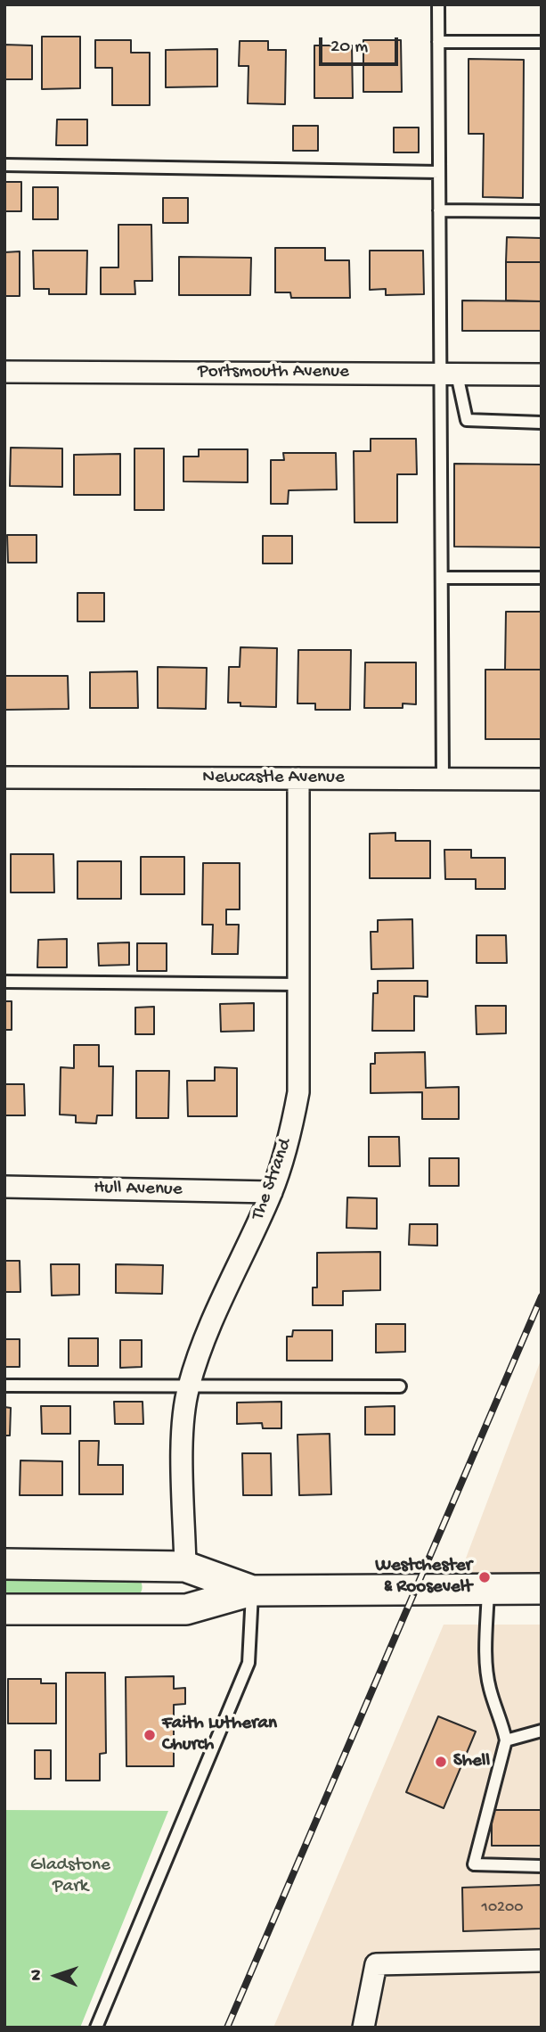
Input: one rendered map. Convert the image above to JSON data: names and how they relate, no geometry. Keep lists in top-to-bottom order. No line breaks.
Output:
{"streets":{"street":["Portsmouth Avenue","Newcastle Avenue","The Strand","Hull Avenue"]},"crossings":[["Newcastle Avenue","The Strand"],["The Strand","Hull Avenue"]],"parks":["Gladstone Park"],"places":["Westchester & Roosevelt","Faith Lutheran Church","Shell"],"house_numbers":["10200"],"scale_bar":"20 m","north":"left"}
